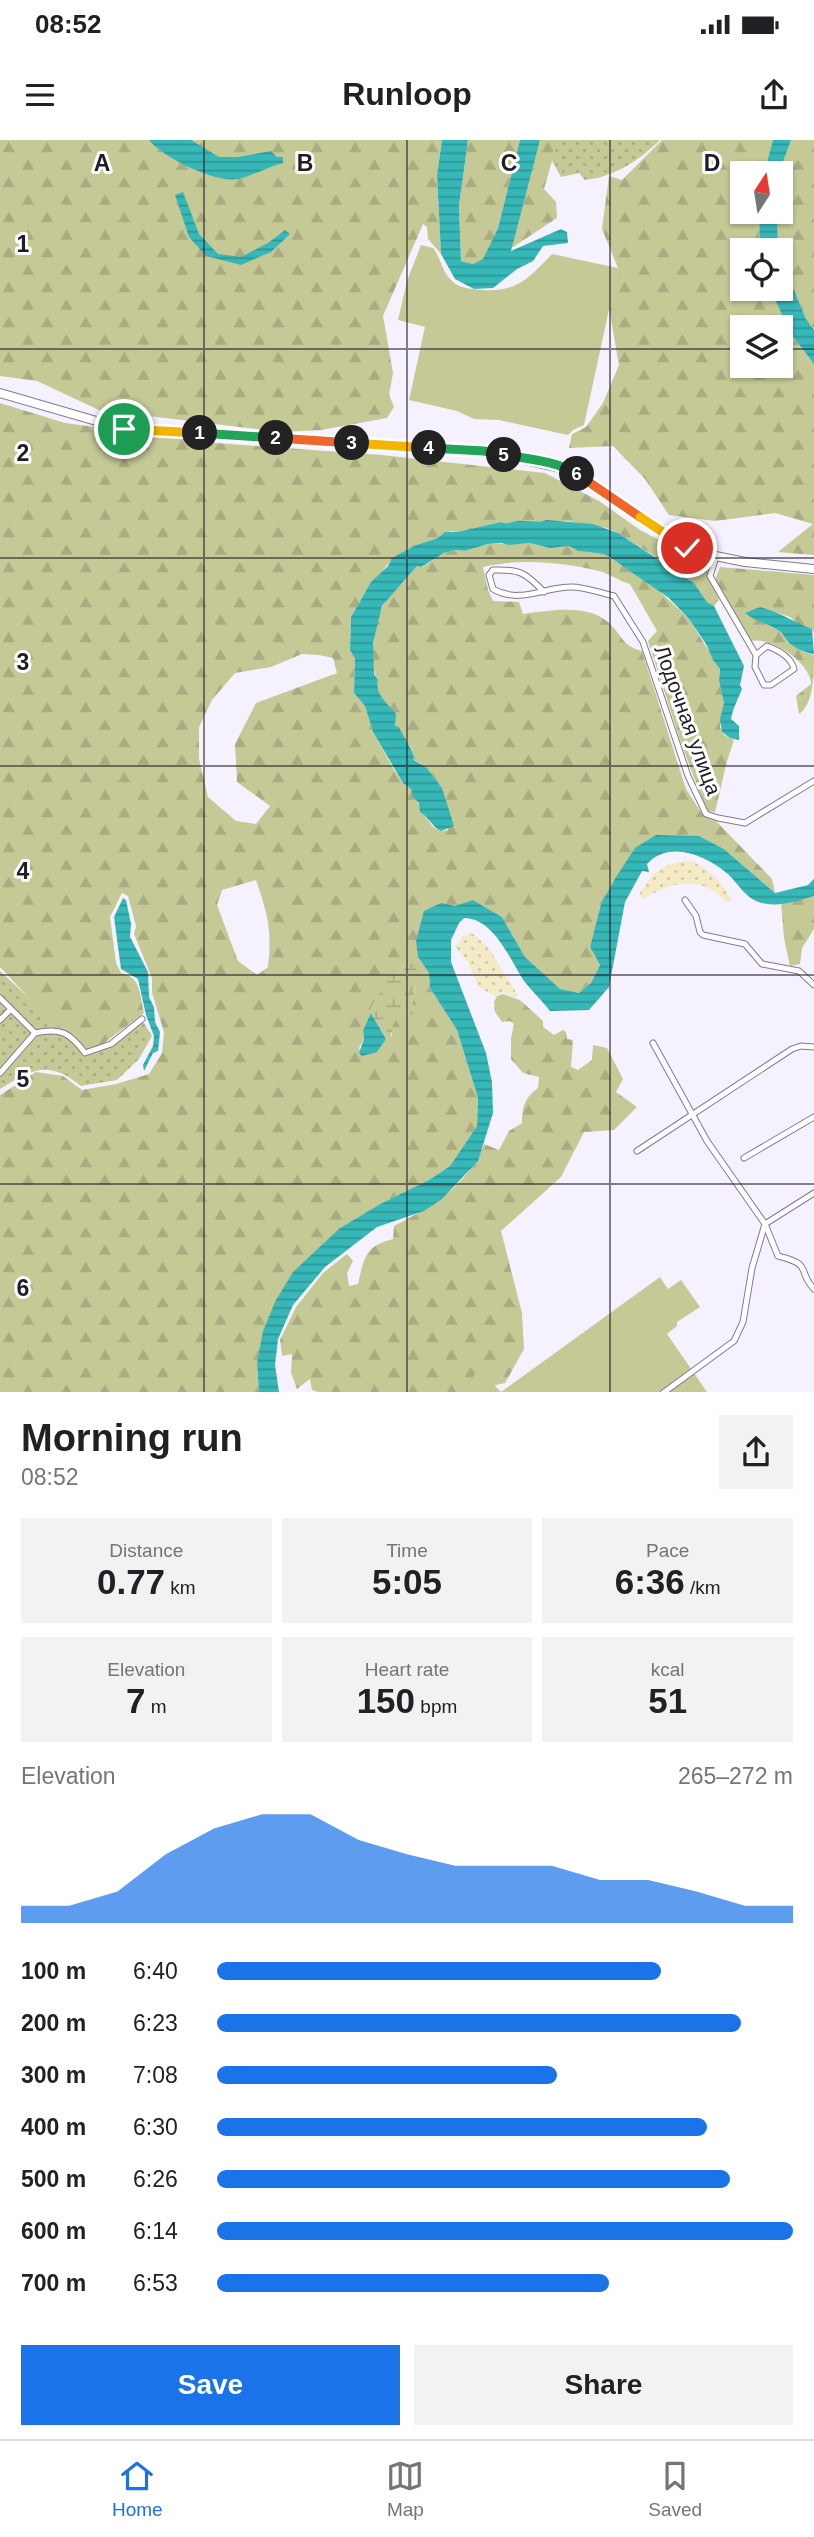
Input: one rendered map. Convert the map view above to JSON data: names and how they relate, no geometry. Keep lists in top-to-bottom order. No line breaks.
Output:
{"streets":{"street":["Лодочная улица"]},"north":"top","page":{"status":"08:52","header":"Runloop","pins":["1","2","3","4","5","6"],"heading":["Morning run","08:52"],"stats":[["Distance","0.77 km"],["Time","5:05"],["Pace","6:36 /km"],["Elevation","7 m"],["Heart rate","150 bpm"],["kcal","51"]],"chart":["Elevation","265–272 m"],"list":[{"name":"100 m","note":"6:40"},{"name":"200 m","note":"6:23"},{"name":"300 m","note":"7:08"},{"name":"400 m","note":"6:30"},{"name":"500 m","note":"6:26"},{"name":"600 m","note":"6:14"},{"name":"700 m","note":"6:53"}],"buttons":["Save","Share"],"tabs":["Home","Map","Saved"]},"grid":{"columns":["A","B","C","D"],"rows":["1","2","3","4","5","6"]}}
